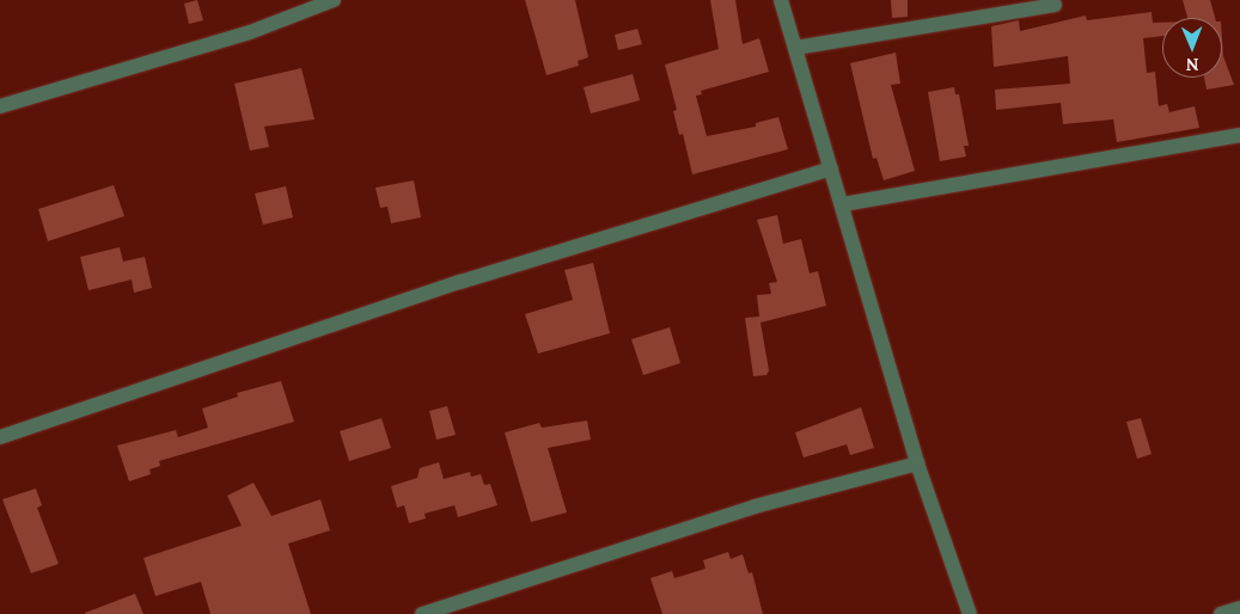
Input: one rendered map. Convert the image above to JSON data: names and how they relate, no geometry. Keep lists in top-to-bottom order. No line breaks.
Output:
{"north":"bottom"}
